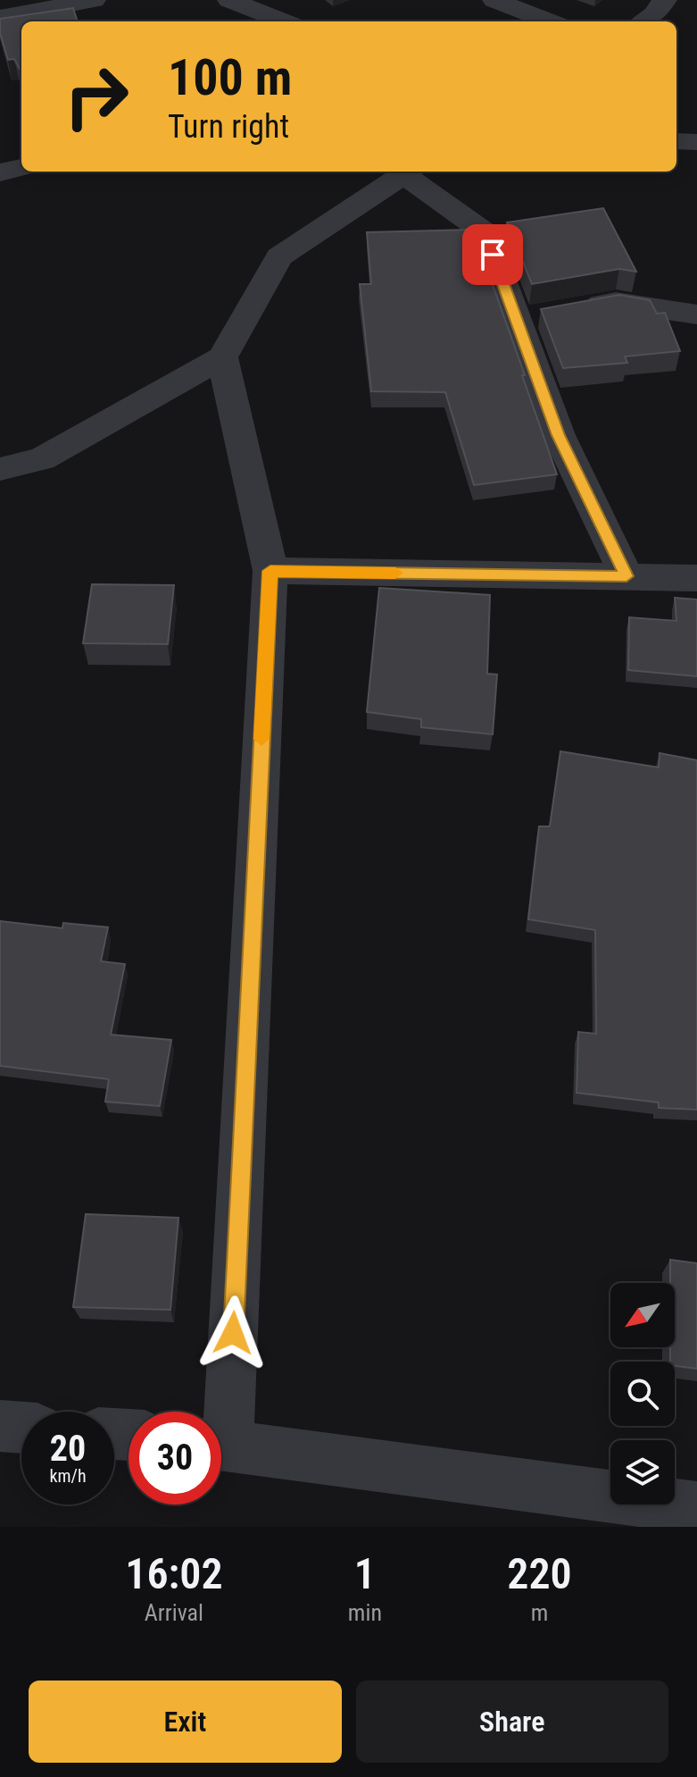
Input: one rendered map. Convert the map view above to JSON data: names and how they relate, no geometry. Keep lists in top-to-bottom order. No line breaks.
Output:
{"north":"bottom left","page":{"turn":["100 m","Turn right"],"speed":"20 km/h","limit":"30","eta":["16:02","Arrival","1","min","220","m"],"buttons":["Exit","Share"]}}
